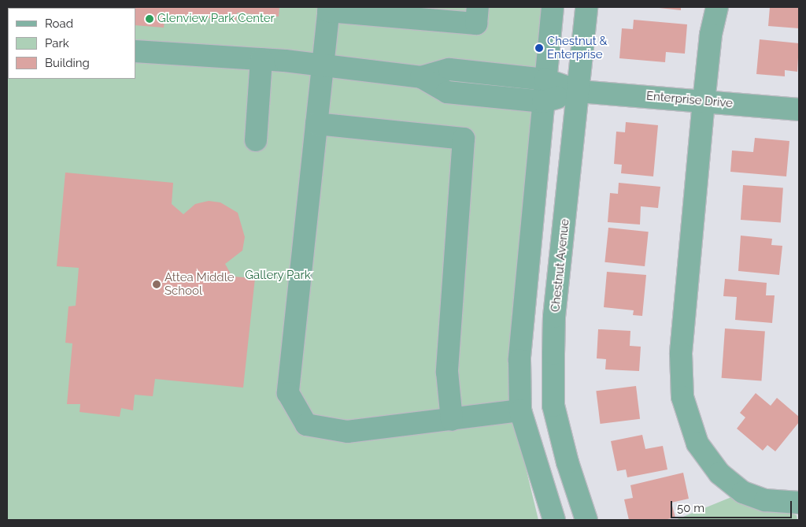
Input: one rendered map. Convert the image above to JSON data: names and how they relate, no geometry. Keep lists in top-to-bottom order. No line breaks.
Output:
{"streets":{"street":["Enterprise Drive","Chestnut Avenue"]},"crossings":[["Enterprise Drive","Chestnut Avenue"]],"parks":["Gallery Park"],"places":["Glenview Park Center","Chestnut & Enterprise","Attea Middle School"],"legend":["Road","Park","Building"],"scale_bar":"50 m"}
